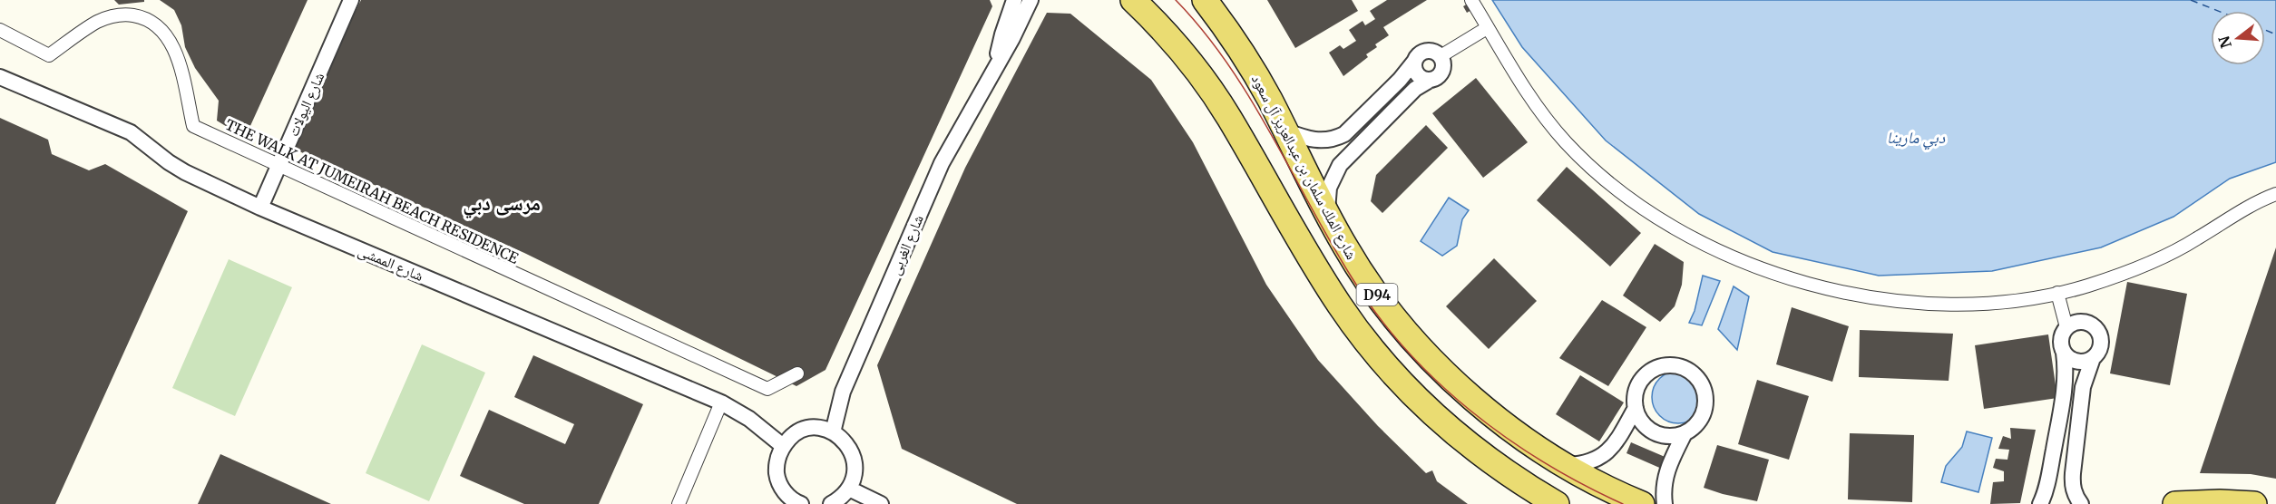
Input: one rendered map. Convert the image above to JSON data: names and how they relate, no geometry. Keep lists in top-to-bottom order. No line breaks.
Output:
{"streets":{"main road":["شارع الملك سلمان بن عبدالعزيز آل سعود","D94"],"street":["شارع اليولات","THE WALK AT JUMEIRAH BEACH RESIDENCE","شارع الغربى","شارع الممشى"]},"crossings":[["شارع اليولات","THE WALK AT JUMEIRAH BEACH RESIDENCE"],["شارع اليولات","شارع الممشى"]],"districts":["مرسى دبي"],"water":["دبي مارينا"],"north":"left"}
